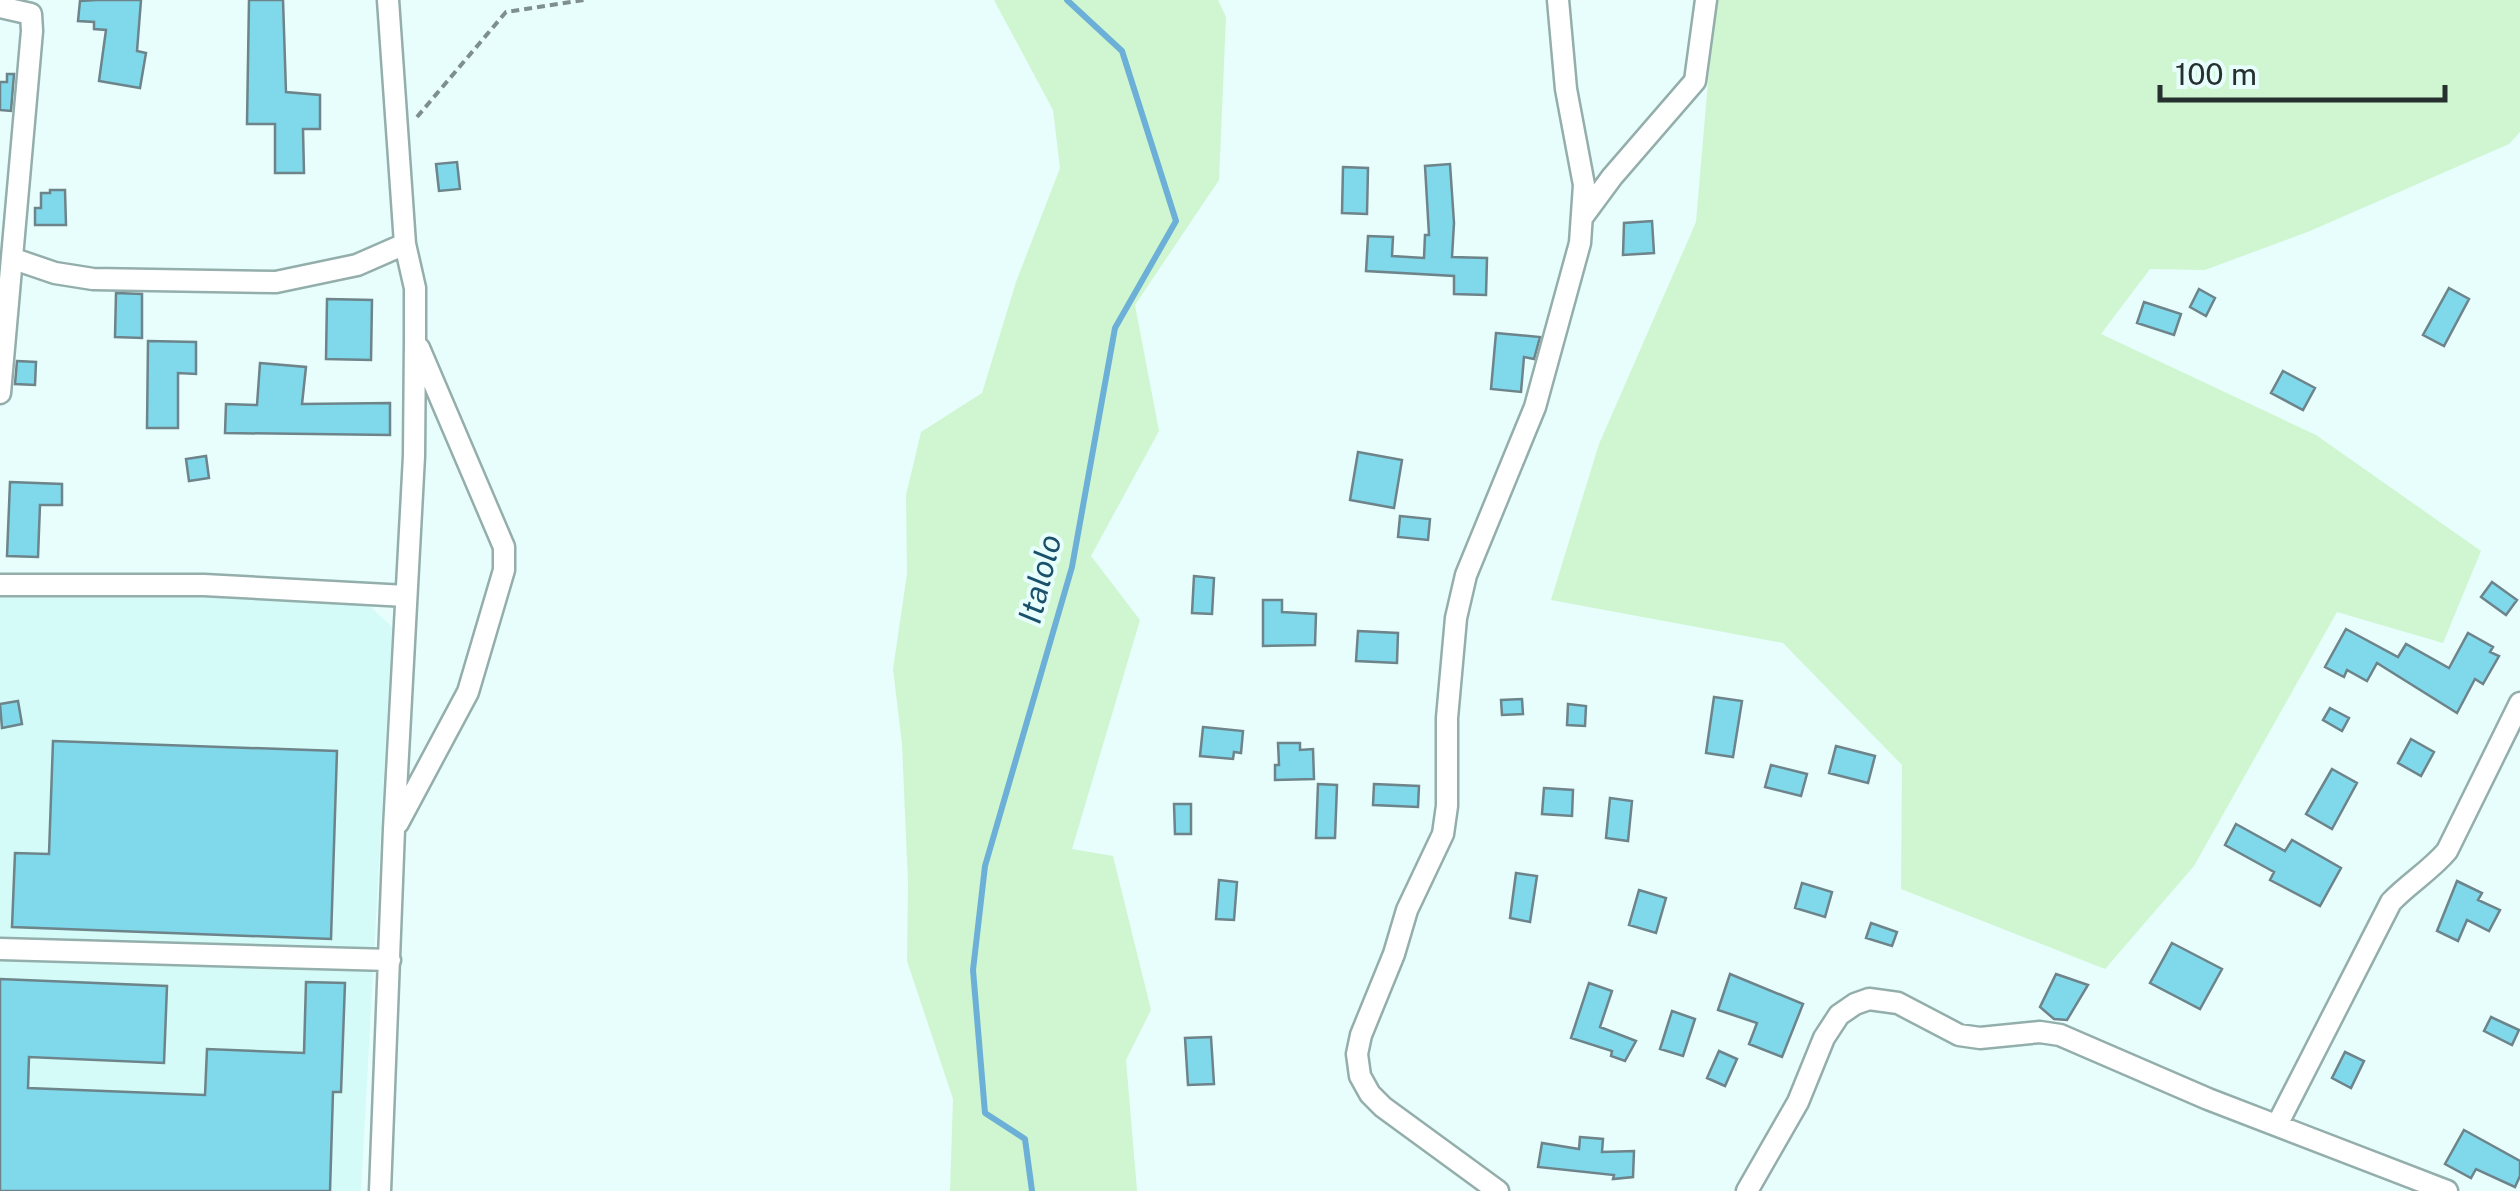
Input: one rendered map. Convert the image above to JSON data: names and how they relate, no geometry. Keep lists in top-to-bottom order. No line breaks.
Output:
{"water":["Italolo"],"scale_bar":"100 m"}
